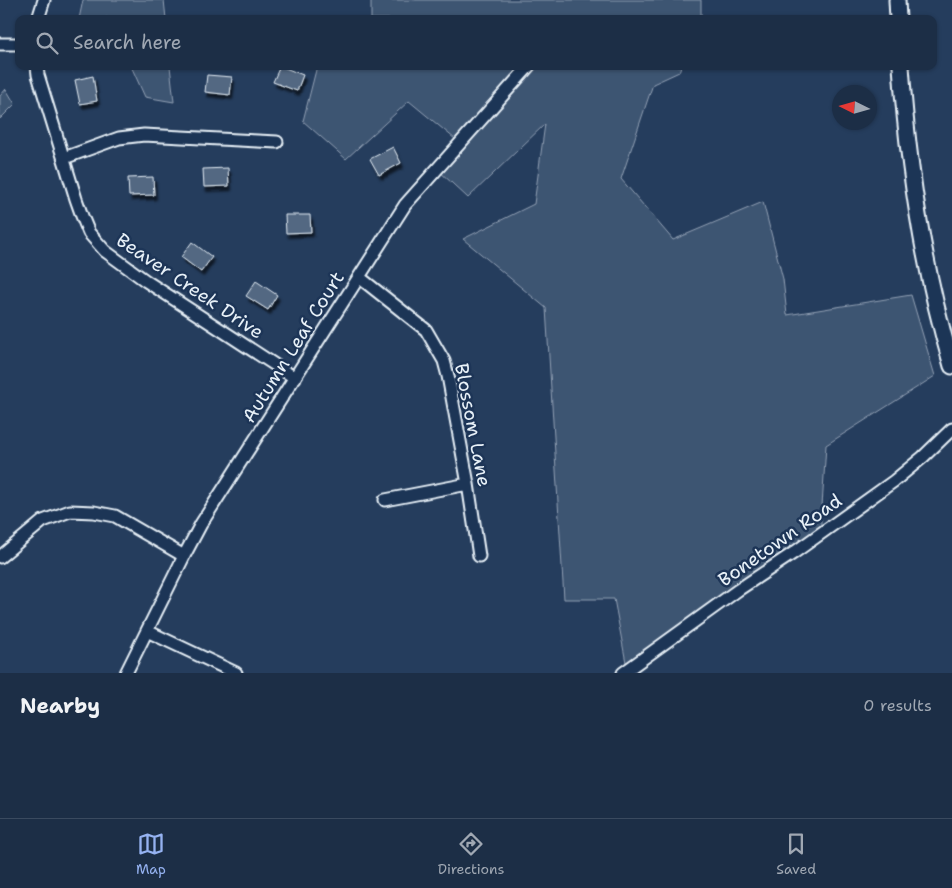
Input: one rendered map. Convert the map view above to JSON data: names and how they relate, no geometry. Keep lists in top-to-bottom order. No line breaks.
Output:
{"streets":{"street":["Beaver Creek Drive","Autumn Leaf Court","Blossom Lane","Bonetown Road"]},"crossings":[["Beaver Creek Drive","Autumn Leaf Court"],["Autumn Leaf Court","Blossom Lane"]],"north":"left","page":{"search":"Search here","heading":["Nearby","0 results"],"nav":["Map","Directions","Saved"]}}
